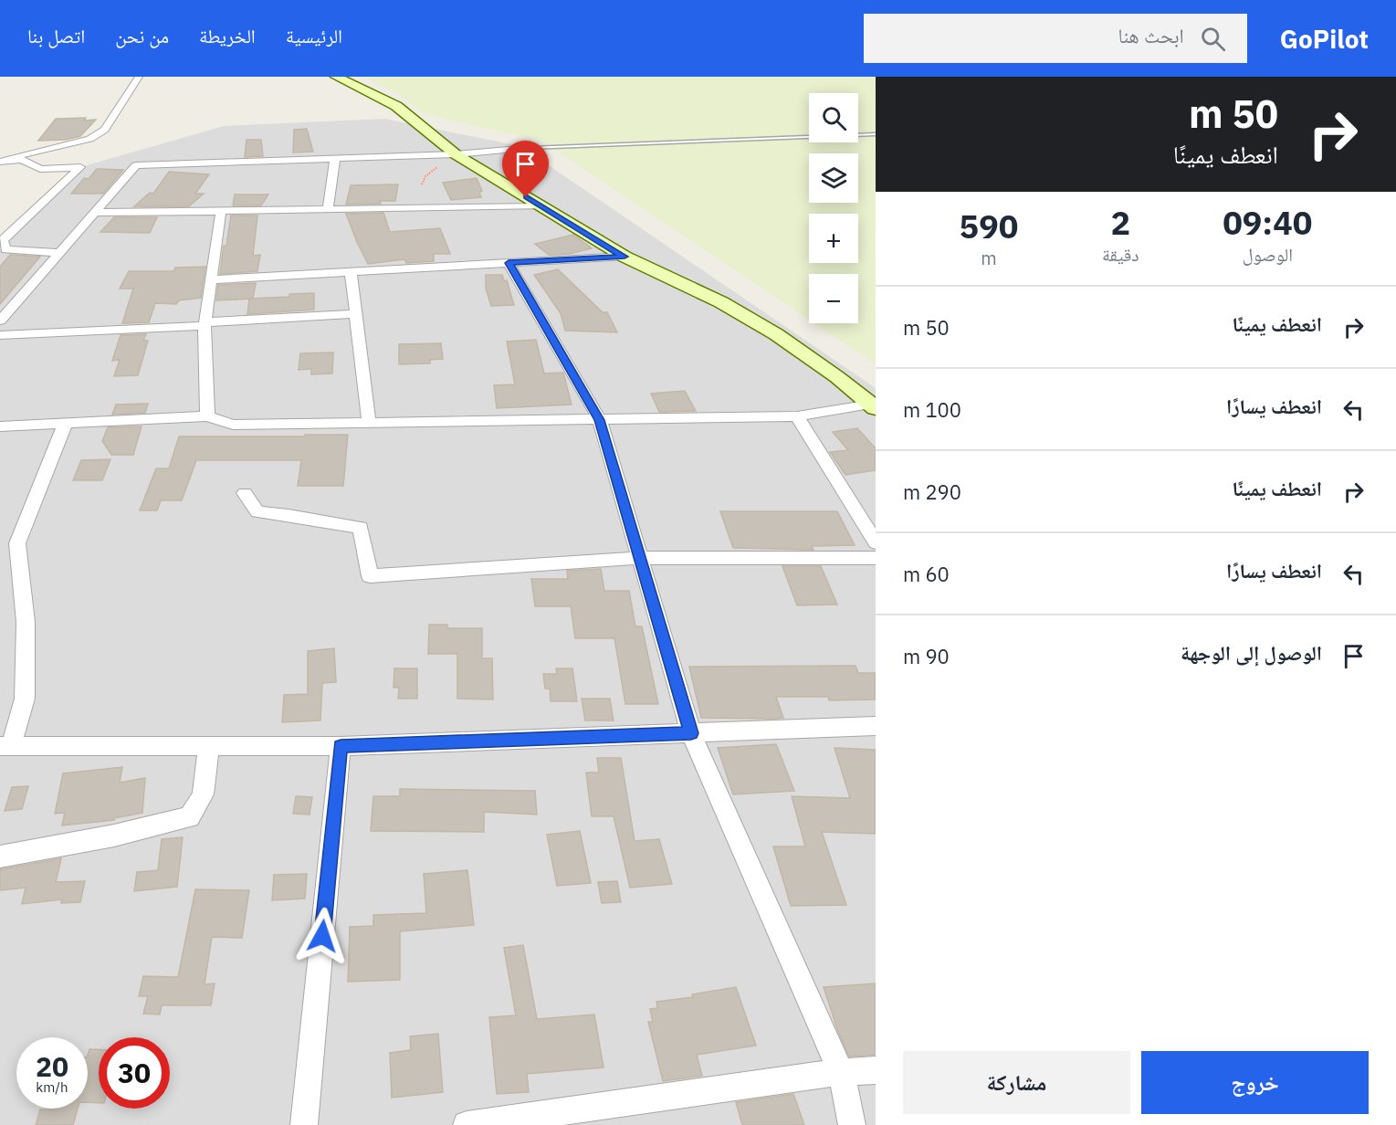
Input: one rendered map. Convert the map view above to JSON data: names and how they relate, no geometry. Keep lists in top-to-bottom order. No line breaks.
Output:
{"page":{"header":"GoPilot","search":"ابحث هنا","nav":["الرئيسية","الخريطة","من نحن","اتصل بنا"],"turn":["50 m","انعطف يمينًا"],"map_buttons":["+","−"],"eta":["09:40","الوصول","2","دقيقة","590","m"],"list":[{"name":"انعطف يمينًا","value":"50 m"},{"name":"انعطف يسارًا","value":"100 m"},{"name":"انعطف يمينًا","value":"290 m"},{"name":"انعطف يسارًا","value":"60 m"},{"name":"الوصول إلى الوجهة","value":"90 m"}],"speed":"20 km/h","limit":"30","buttons":["خروج","مشاركة"]}}
